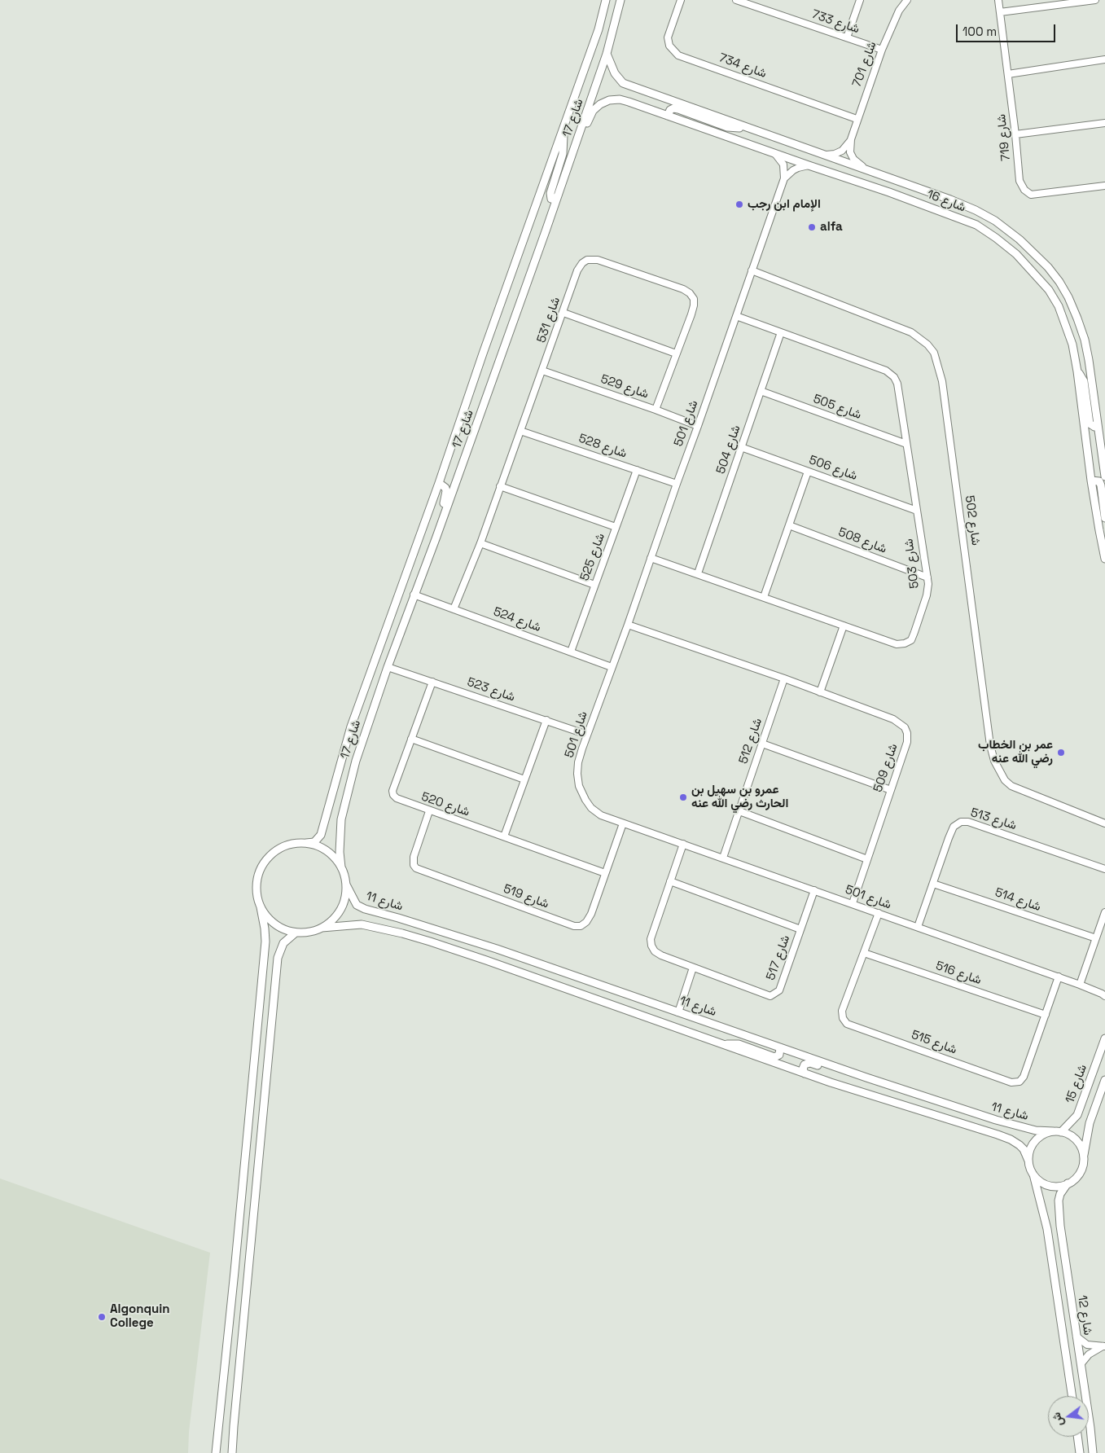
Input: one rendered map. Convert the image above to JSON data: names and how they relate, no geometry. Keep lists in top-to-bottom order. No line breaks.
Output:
{"streets":{"street":["شارع 733","شارع 701","شارع 734","شارع 17","شارع 719","شارع 16","شارع 531","شارع 529","شارع 505","شارع 501","شارع 528","شارع 504","شارع 506","شارع 502","شارع 508","شارع 525","شارع 503","شارع 524","شارع 523","شارع 512","شارع 509","شارع 520","شارع 513","شارع 519","شارع 514","شارع 11","شارع 517","شارع 516","شارع 515","شارع 15","شارع 12"]},"crossings":[["شارع 733","شارع 701"],["شارع 701","شارع 734"],["شارع 701","شارع 16"],["شارع 17","شارع 16"],["شارع 17","شارع 524"],["شارع 17","شارع 523"],["شارع 17","شارع 11"],["شارع 531","شارع 529"],["شارع 531","شارع 528"],["شارع 531","شارع 524"],["شارع 529","شارع 501"],["شارع 505","شارع 504"],["شارع 505","شارع 503"],["شارع 501","شارع 528"],["شارع 501","شارع 502"],["شارع 501","شارع 503"],["شارع 501","شارع 524"],["شارع 501","شارع 523"],["شارع 501","شارع 512"],["شارع 501","شارع 509"],["شارع 501","شارع 513"],["شارع 501","شارع 519"],["شارع 501","شارع 517"],["شارع 501","شارع 515"],["شارع 528","شارع 525"],["شارع 504","شارع 506"],["شارع 504","شارع 503"],["شارع 506","شارع 503"],["شارع 508","شارع 503"],["شارع 525","شارع 524"],["شارع 523","شارع 520"],["شارع 512","شارع 509"],["شارع 520","شارع 519"],["شارع 513","شارع 514"],["شارع 11","شارع 15"],["شارع 11","شارع 12"],["شارع 516","شارع 515"],["شارع 15","شارع 12"]],"places":["الإمام ابن رجب","alfa","عمر بن الخطاب رضي الله عنه","عمرو بن سهيل بن الحارث رضي الله عنه","Algonquin College"],"scale_bar":"100 m","north":"left"}
